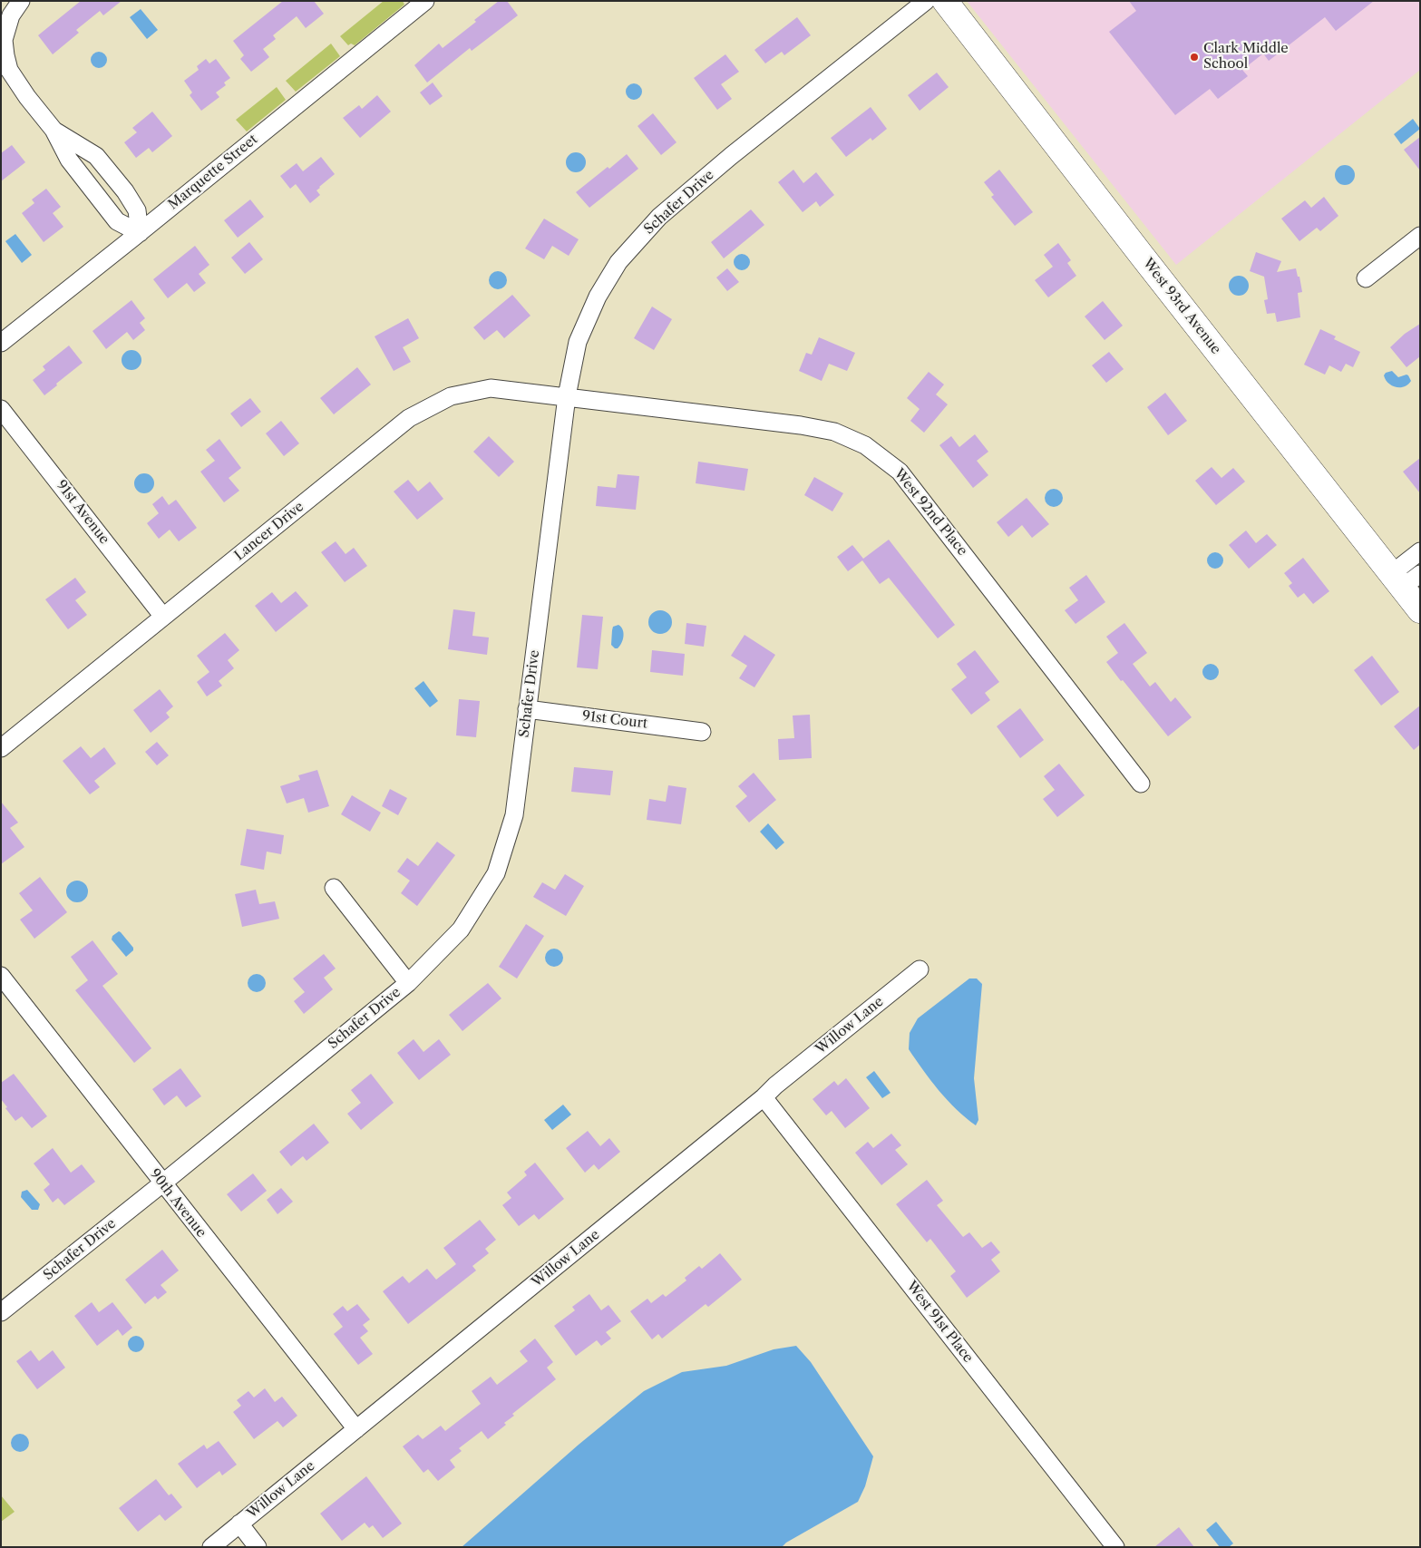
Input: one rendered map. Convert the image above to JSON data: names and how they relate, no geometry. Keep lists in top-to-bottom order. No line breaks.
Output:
{"streets":{"street":["Marquette Street","Schafer Drive","West 93rd Avenue","91st Avenue","West 92nd Place","Lancer Drive","91st Court","Willow Lane","90th Avenue","West 91st Place"]},"crossings":[["Schafer Drive","West 92nd Place"],["Schafer Drive","Lancer Drive"],["Schafer Drive","91st Court"],["Schafer Drive","90th Avenue"],["91st Avenue","Lancer Drive"],["West 92nd Place","Lancer Drive"],["Willow Lane","90th Avenue"],["Willow Lane","West 91st Place"]],"places":["Clark Middle School"]}
